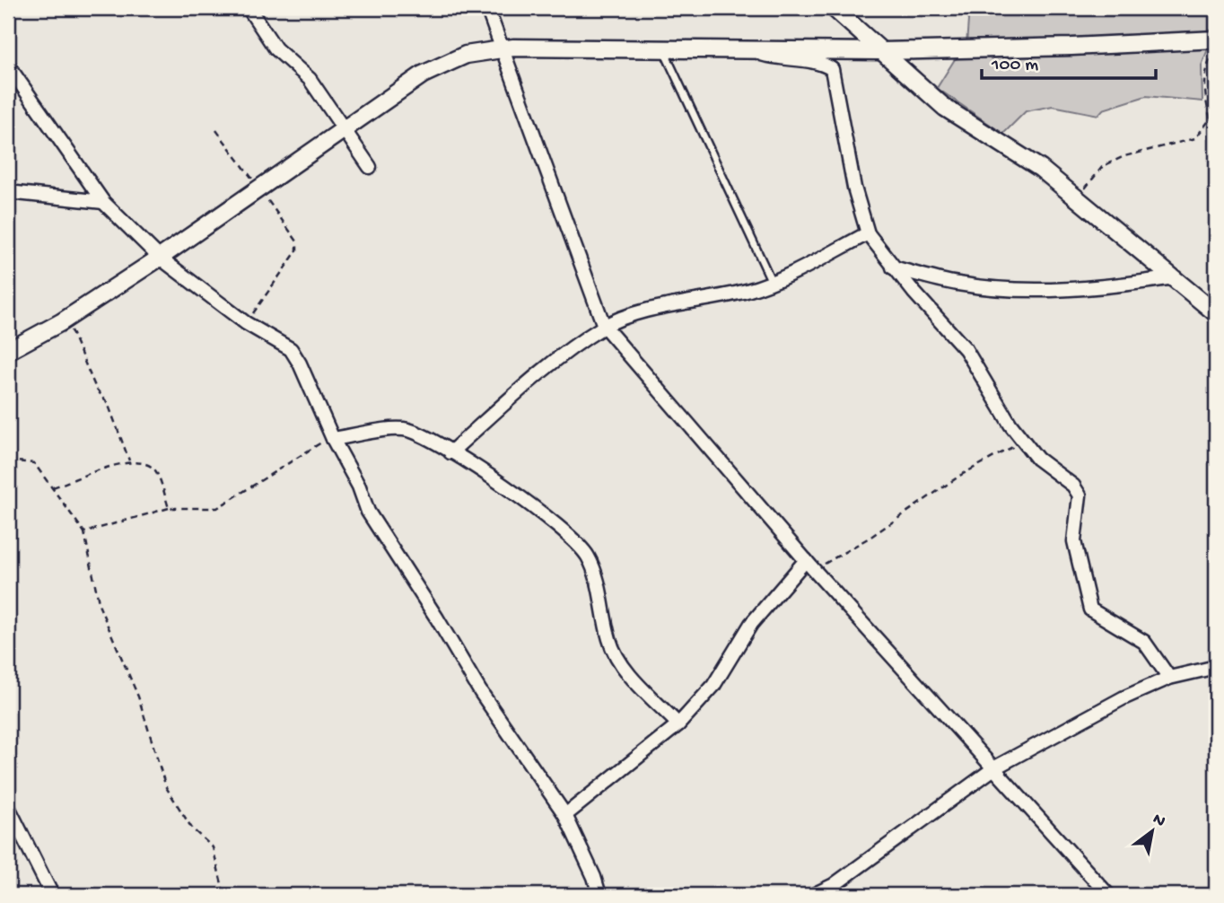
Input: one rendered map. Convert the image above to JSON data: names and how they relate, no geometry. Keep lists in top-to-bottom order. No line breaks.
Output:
{"scale_bar":"100 m","north":"top right"}
